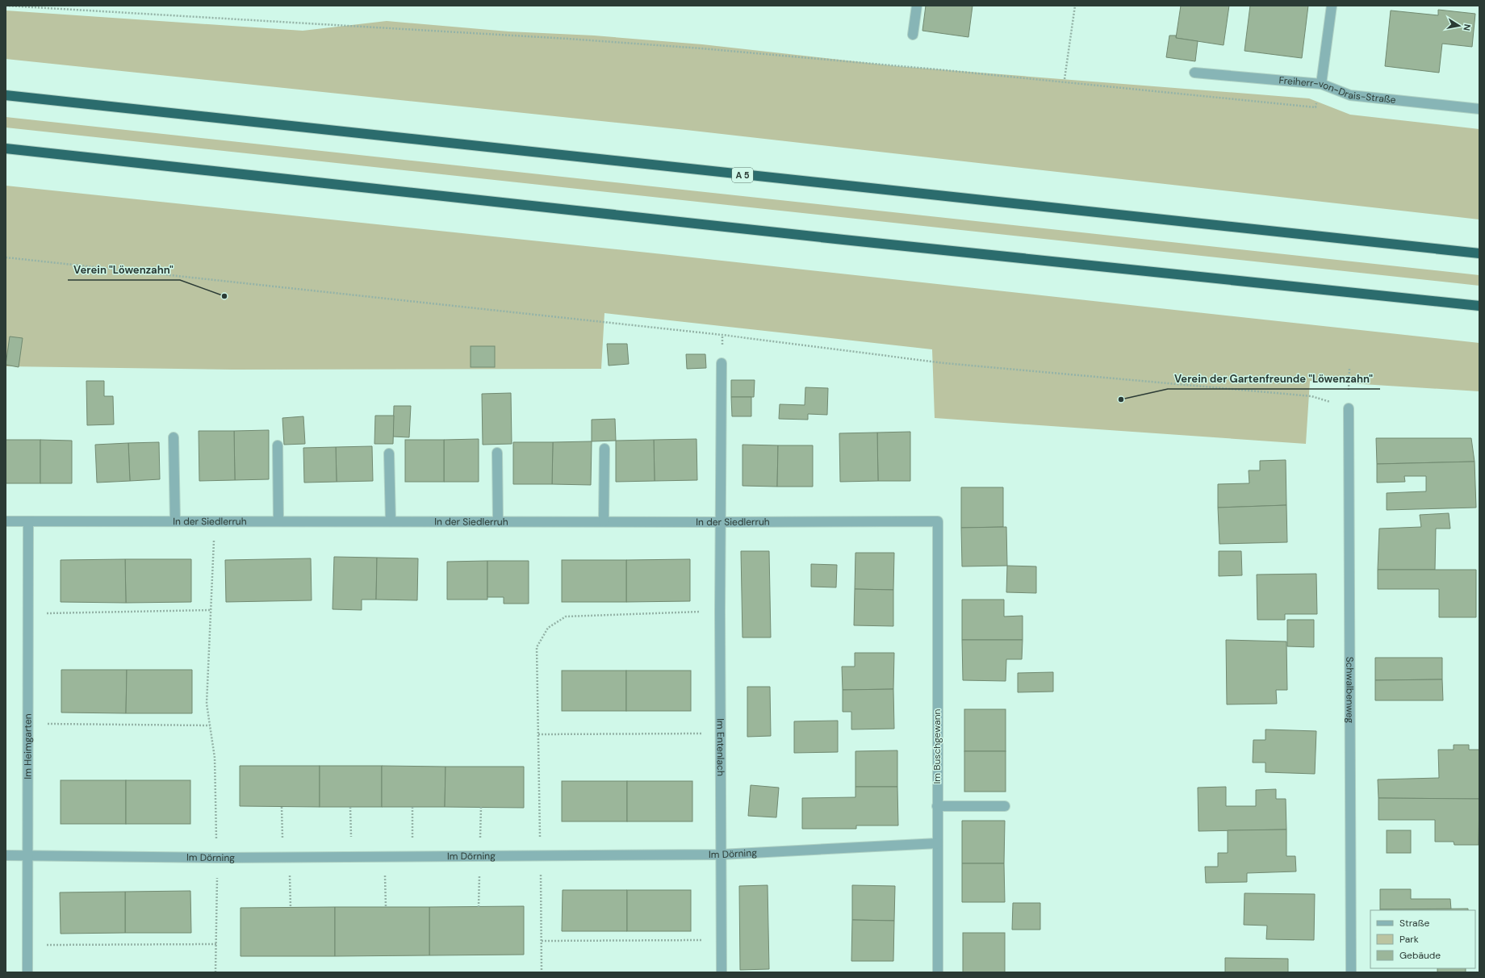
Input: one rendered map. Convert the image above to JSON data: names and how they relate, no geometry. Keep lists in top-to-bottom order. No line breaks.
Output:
{"streets":{"highway":["A 5"],"street":["Freiherr-von-Drais-Straße","In der Siedlerruh","Schwalbenweg","Im Heimgarten","Im Buschgewann","Im Entenlach","Im Dörning"]},"crossings":[["In der Siedlerruh","Im Heimgarten"],["In der Siedlerruh","Im Buschgewann"],["In der Siedlerruh","Im Entenlach"],["Im Heimgarten","Im Dörning"],["Im Buschgewann","Im Dörning"],["Im Entenlach","Im Dörning"]],"places":["Verein \"Löwenzahn\"","Verein der Gartenfreunde \"Löwenzahn\""],"legend":["Straße","Park","Gebäude"],"north":"right"}
